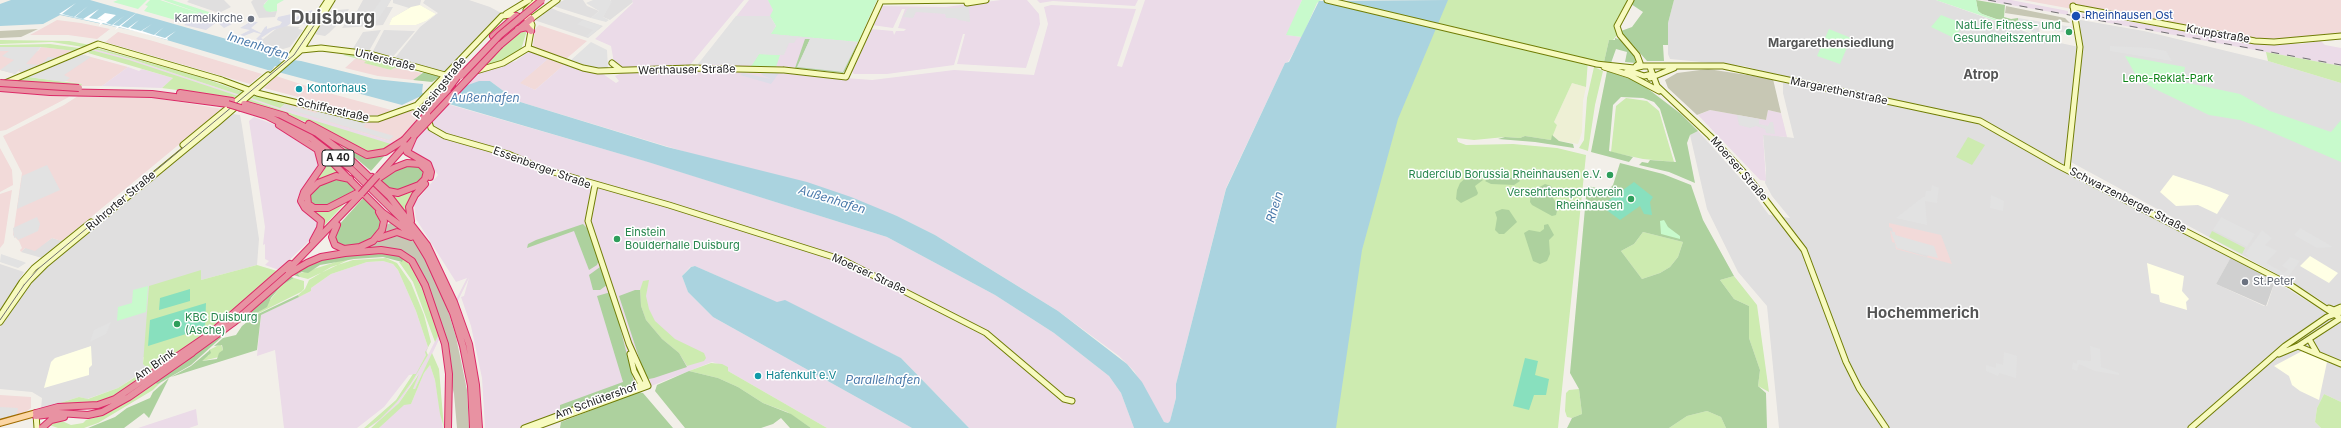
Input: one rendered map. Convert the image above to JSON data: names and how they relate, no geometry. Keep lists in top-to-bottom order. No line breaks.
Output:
{"streets":{"highway":["Plessingstraße","A 40","Am Brink"],"main road":["Kruppstraße","Unterstraße","Werthauser Straße","Margarethenstraße","Schifferstraße","Essenberger Straße","Moerser Straße","Schwarzenberger Straße","Ruhrorter Straße","Am Schlütershof"]},"crossings":[["Unterstraße","Werthauser Straße"],["Unterstraße","Schifferstraße"],["Plessingstraße","Am Brink"],["Margarethenstraße","Moerser Straße"],["Margarethenstraße","Schwarzenberger Straße"],["Schifferstraße","Essenberger Straße"],["Schifferstraße","Ruhrorter Straße"],["Essenberger Straße","Moerser Straße"],["Essenberger Straße","Am Schlütershof"]],"districts":["Duisburg","Margarethensiedlung","Atrop","Hochemmerich"],"water":["Innenhafen","Außenhafen","Rhein","Parallelhafen"],"parks":["Lene-Reklat-Park"],"places":["Rheinhausen Ost","Karmelkirche","NatLife Fitness- und Gesundheitszentrum","Kontorhaus","Ruderclub Borussia Rheinhausen e.V.","Versehrtensportverein Rheinhausen","Einstein Boulderhalle Duisburg","St.Peter","KBC Duisburg (Asche)","Hafenkult e.V"]}
